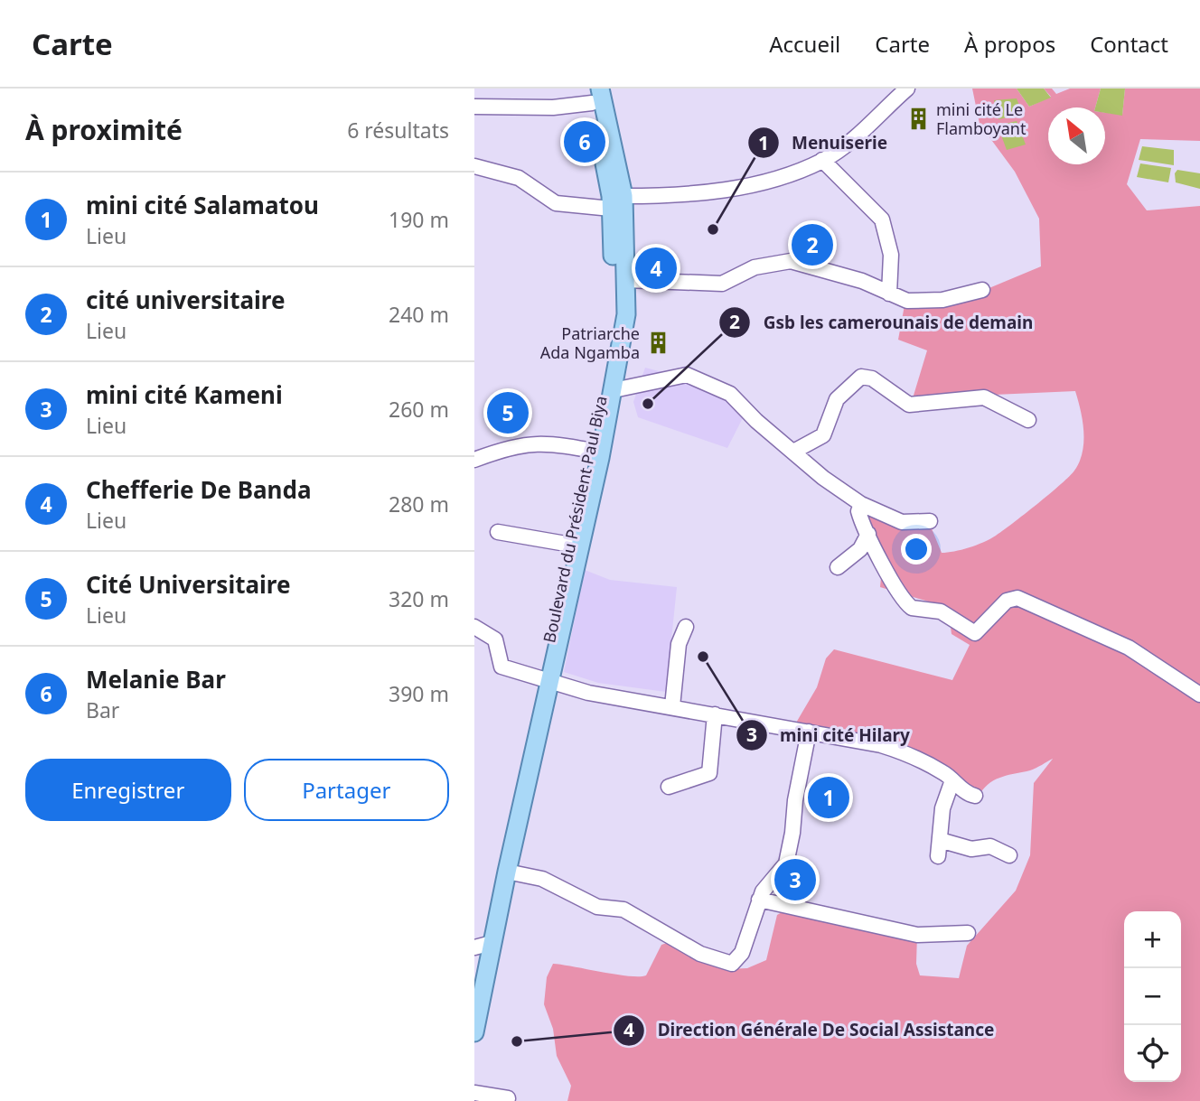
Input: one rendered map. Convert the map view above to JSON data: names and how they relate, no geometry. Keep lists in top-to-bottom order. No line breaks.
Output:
{"streets":{"main road":["Boulevard du Président Paul Biya"]},"places":{"building":["mini cité Le Flamboyant","Patriarche Ada Ngamba"],"other":["Menuiserie","Gsb les camerounais de demain","mini cité Hilary","Direction Générale De Social Assistance"]},"north":"top left","page":{"header":"Carte","nav":["Accueil","Carte","À propos","Contact"],"heading":["À proximité","6 résultats"],"pins":["6","2","4","5","1","3"],"list":[{"mark":"1","name":"mini cité Salamatou","note":"Lieu","value":"190 m"},{"mark":"2","name":"cité universitaire","note":"Lieu","value":"240 m"},{"mark":"3","name":"mini cité Kameni","note":"Lieu","value":"260 m"},{"mark":"4","name":"Chefferie De Banda","note":"Lieu","value":"280 m"},{"mark":"5","name":"Cité Universitaire","note":"Lieu","value":"320 m"},{"mark":"6","name":"Melanie Bar","note":"Bar","value":"390 m"}],"buttons":["Enregistrer","Partager"],"map_buttons":["+","−"]}}
